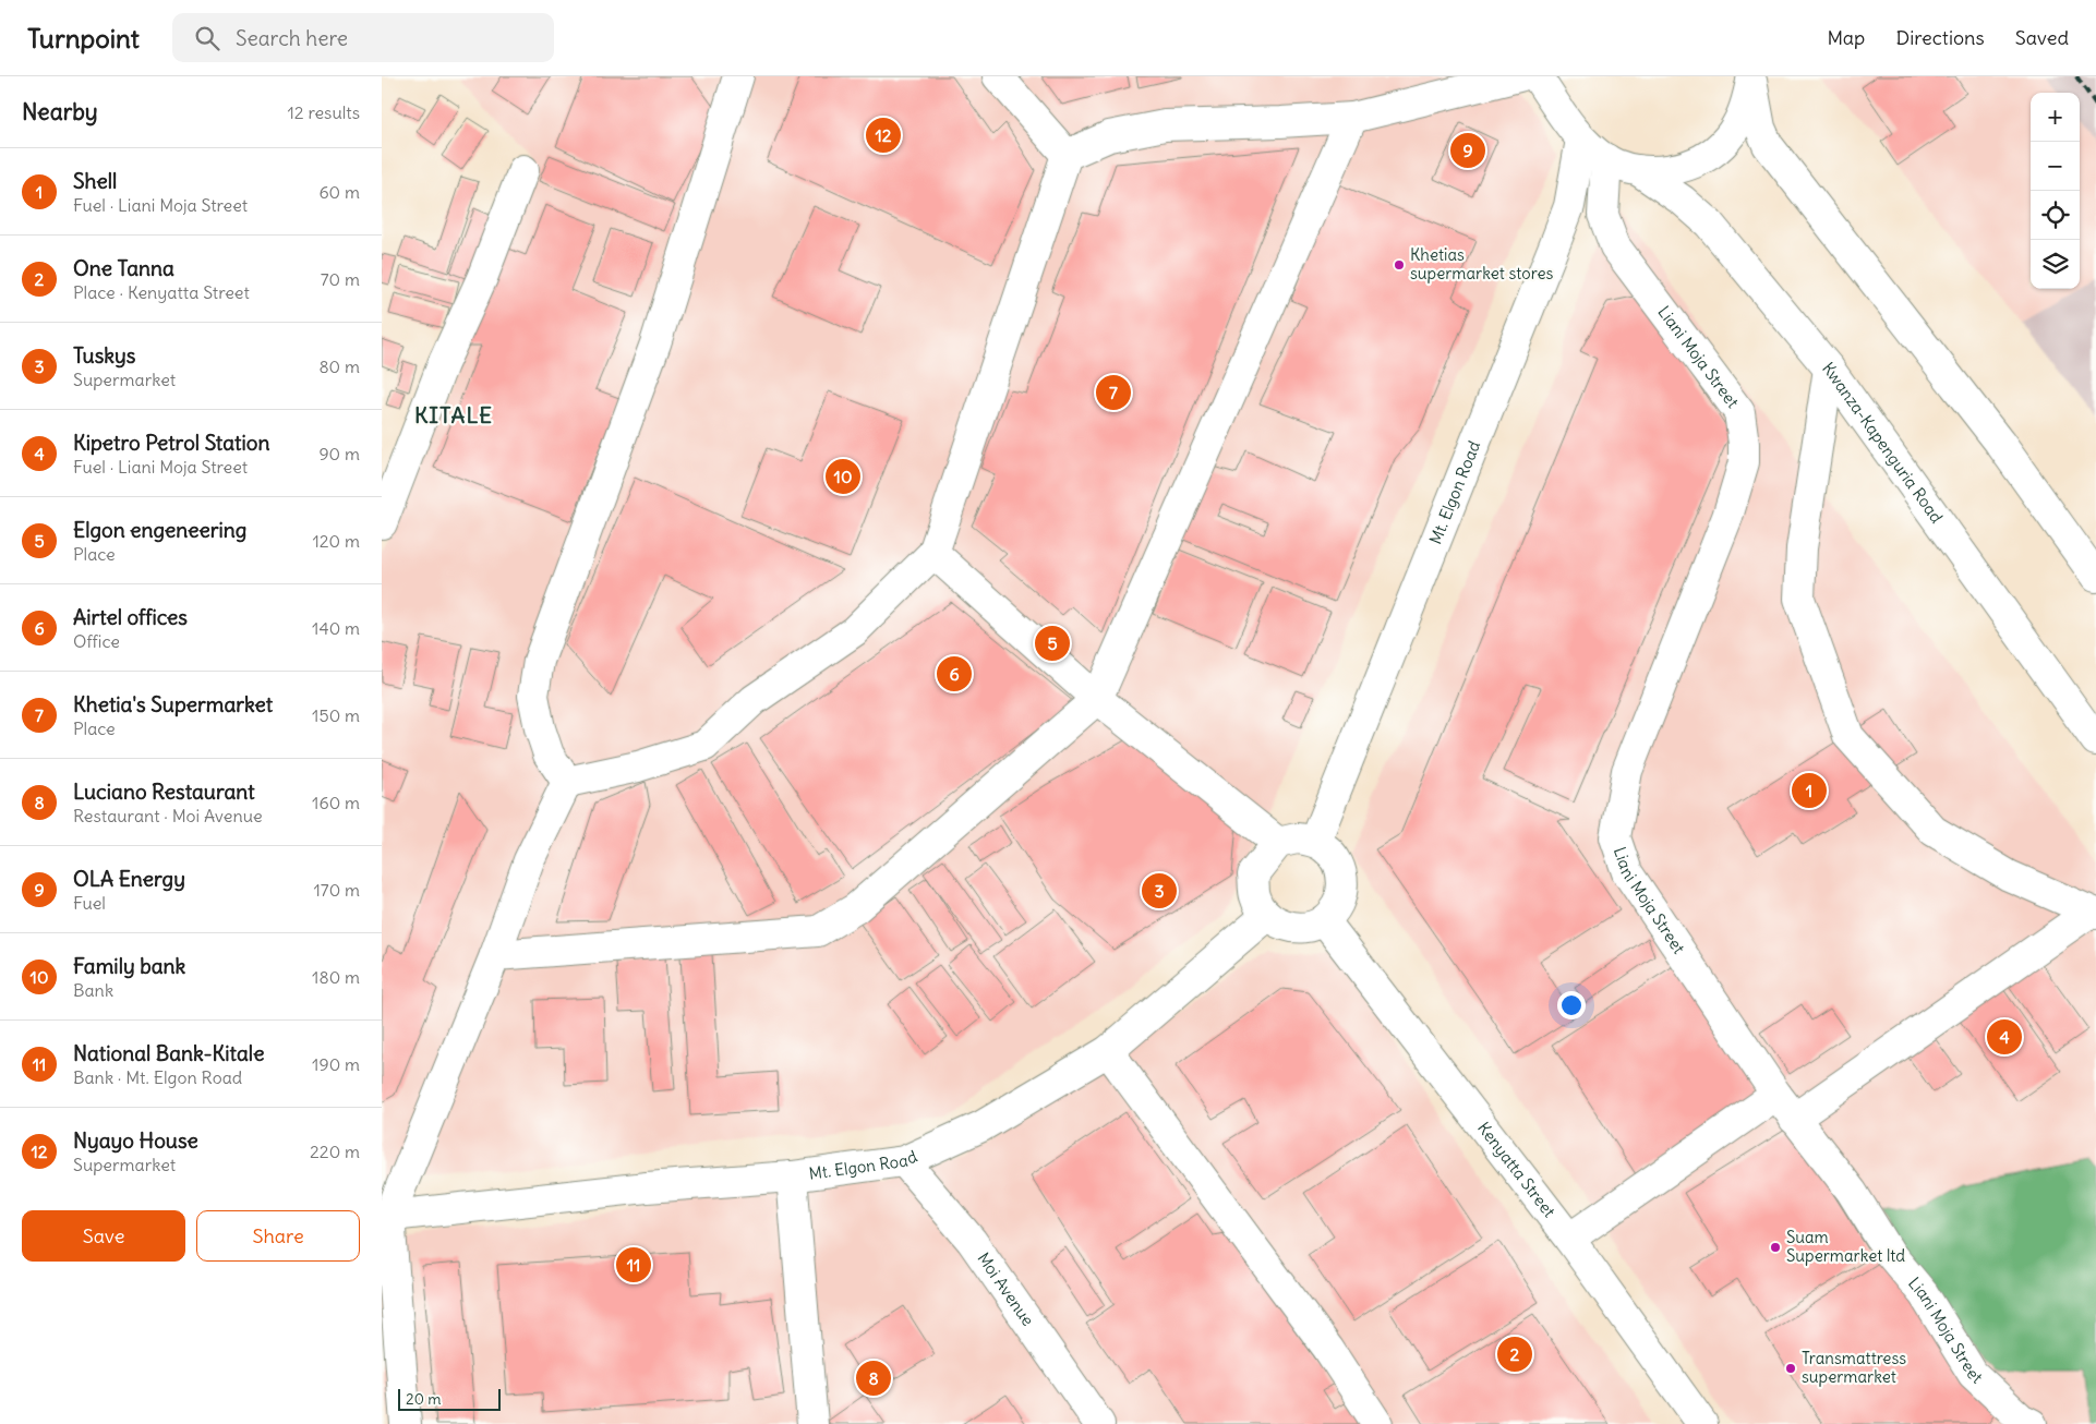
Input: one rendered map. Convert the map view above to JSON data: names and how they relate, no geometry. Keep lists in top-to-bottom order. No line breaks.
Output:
{"streets":{"main road":["Liani Moja Street","Kwanza-Kapenguria Road","Mt. Elgon Road","Kenyatta Street","Moi Avenue"]},"crossings":[["Mt. Elgon Road","Kenyatta Street"],["Mt. Elgon Road","Moi Avenue"]],"districts":["KITALE"],"places":["Khetias supermarket stores","Suam Supermarket ltd","Transmattress supermarket"],"scale_bar":"20 m","page":{"header":"Turnpoint","search":"Search here","nav":["Map","Directions","Saved"],"heading":["Nearby","12 results"],"map_buttons":["+","−"],"pins":["12","9","7","10","5","6","1","3","4","11","2","8"],"list":[{"mark":"1","name":"Shell","note":"Fuel · Liani Moja Street","value":"60 m"},{"mark":"2","name":"One Tanna","note":"Place · Kenyatta Street","value":"70 m"},{"mark":"3","name":"Tuskys","note":"Supermarket","value":"80 m"},{"mark":"4","name":"Kipetro Petrol Station","note":"Fuel · Liani Moja Street","value":"90 m"},{"mark":"5","name":"Elgon engeneering","note":"Place","value":"120 m"},{"mark":"6","name":"Airtel offices","note":"Office","value":"140 m"},{"mark":"7","name":"Khetia's Supermarket","note":"Place","value":"150 m"},{"mark":"8","name":"Luciano Restaurant","note":"Restaurant · Moi Avenue","value":"160 m"},{"mark":"9","name":"OLA Energy","note":"Fuel","value":"170 m"},{"mark":"10","name":"Family bank","note":"Bank","value":"180 m"},{"mark":"11","name":"National Bank-Kitale","note":"Bank · Mt. Elgon Road","value":"190 m"},{"mark":"12","name":"Nyayo House","note":"Supermarket","value":"220 m"}],"buttons":["Save","Share"],"scale":"20 m"}}
